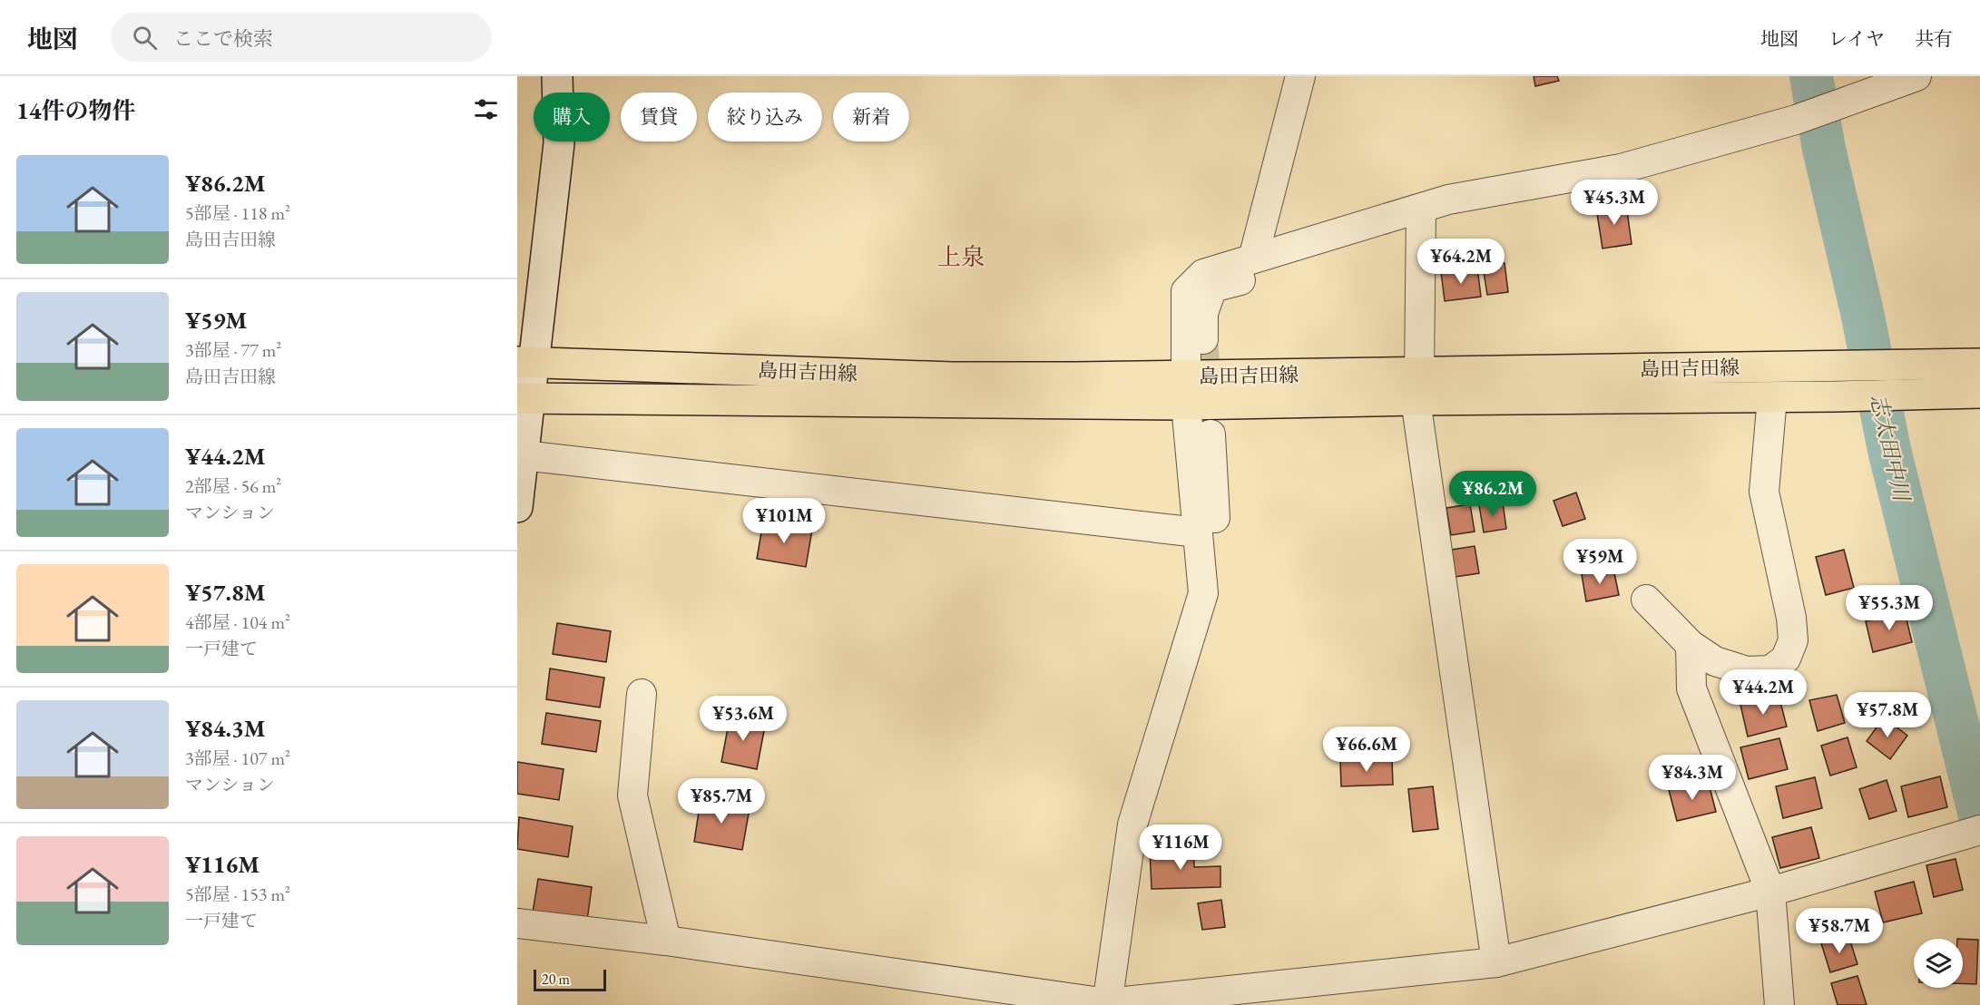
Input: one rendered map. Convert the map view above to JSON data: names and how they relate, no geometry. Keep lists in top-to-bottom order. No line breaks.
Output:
{"streets":{"main road":["島田吉田線"]},"districts":["上泉"],"water":["志太田中川"],"scale_bar":"20 m","page":{"header":"地図","search":"ここで検索","nav":["地図","レイヤ","共有"],"heading":"14件の物件","chip":["購入","賃貸","絞り込み","新着"],"list":[{"name":"¥86.2M","note":"5部屋 · 118 m² · 島田吉田線"},{"name":"¥59M","note":"3部屋 · 77 m² · 島田吉田線"},{"name":"¥44.2M","note":"2部屋 · 56 m² · マンション"},{"name":"¥57.8M","note":"4部屋 · 104 m² · 一戸建て"},{"name":"¥84.3M","note":"3部屋 · 107 m² · マンション"},{"name":"¥116M","note":"5部屋 · 153 m² · 一戸建て"}],"price":["¥45.3M","¥64.2M","¥86.2M","¥101M","¥59M","¥55.3M","¥44.2M","¥57.8M","¥53.6M","¥66.6M","¥84.3M","¥85.7M","¥116M","¥58.7M"],"scale":"20 m"}}
